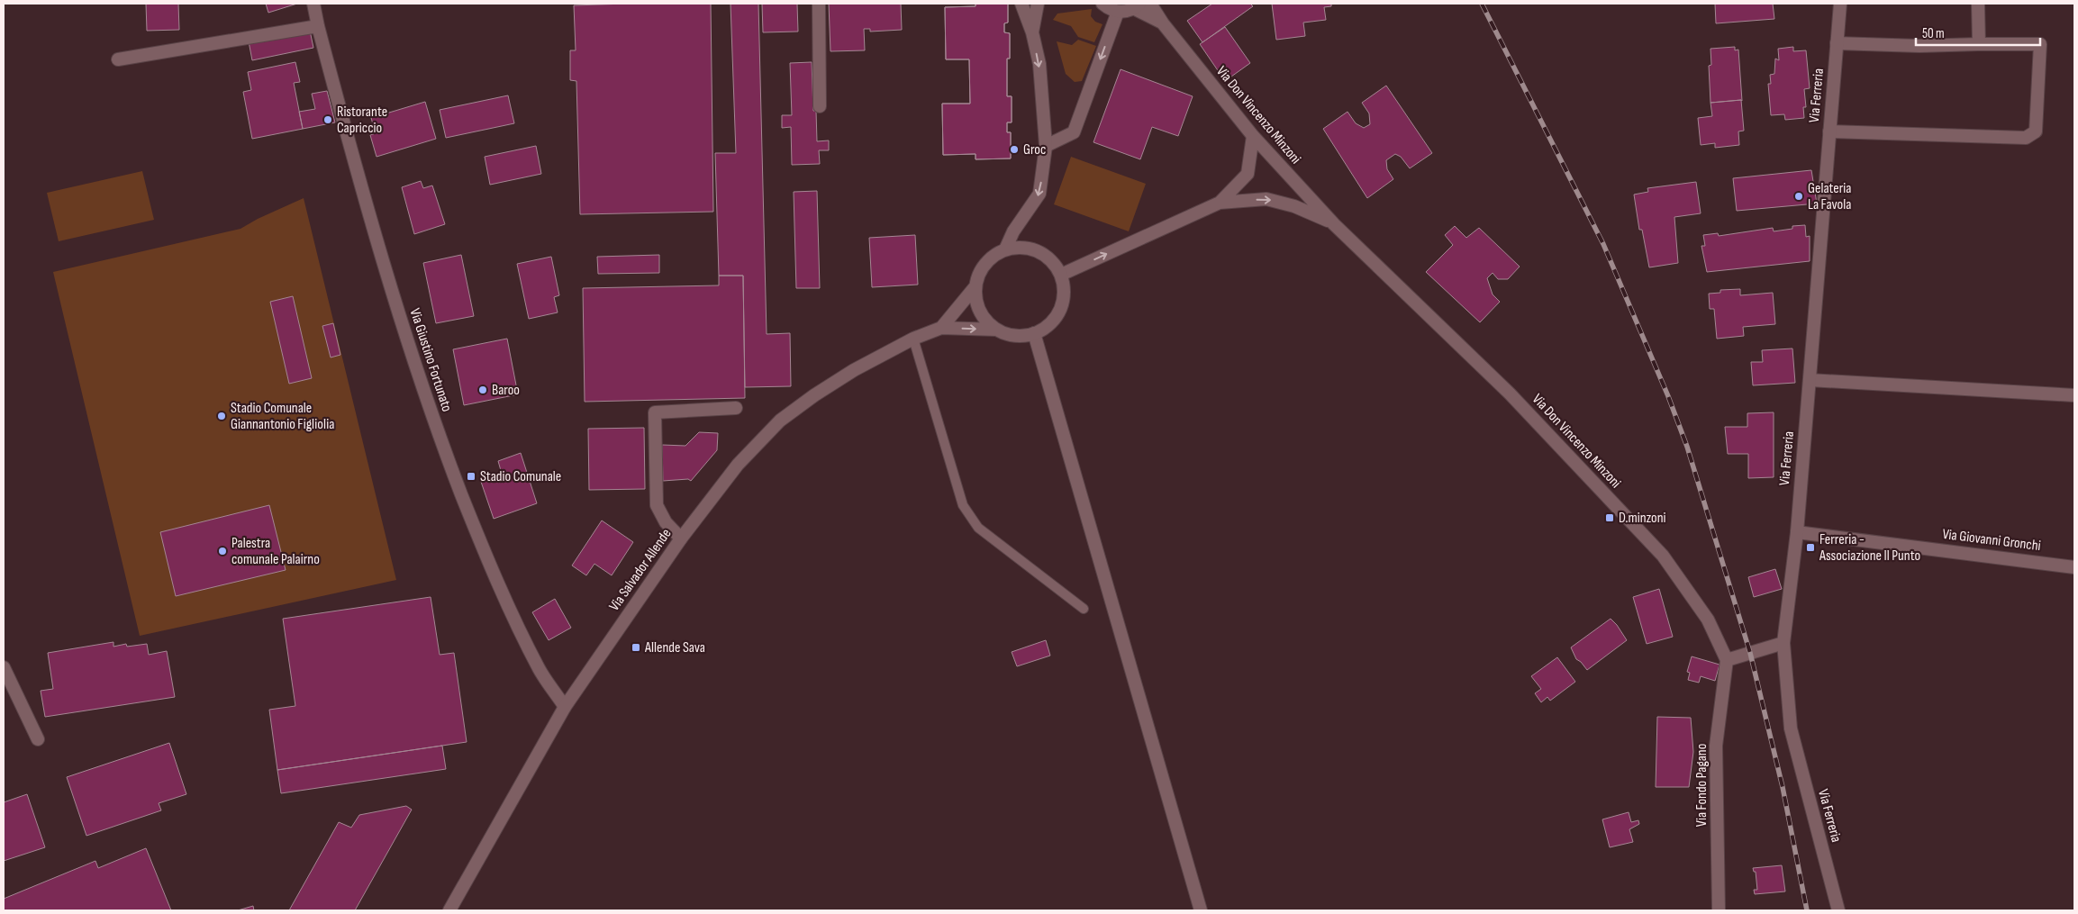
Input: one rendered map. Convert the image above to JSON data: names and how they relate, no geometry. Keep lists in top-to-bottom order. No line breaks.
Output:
{"streets":{"street":["Via Ferreria","Via Don Vincenzo Minzoni","Via Giustino Fortunato","Via Giovanni Gronchi","Via Salvador Allende","Via Fondo Pagano"]},"crossings":[["Via Ferreria","Via Giovanni Gronchi"],["Via Don Vincenzo Minzoni","Via Fondo Pagano"],["Via Giustino Fortunato","Via Salvador Allende"]],"places":{"other":["Ristorante Capriccio","Groc","Gelateria La Favola","Baroo","Stadio Comunale Giannantonio Figliolia","Palestra comunale Palairno"],"transit":["Stadio Comunale","D.minzoni","Ferreria - Associazione Il Punto","Allende Sava"]},"scale_bar":"50 m"}
